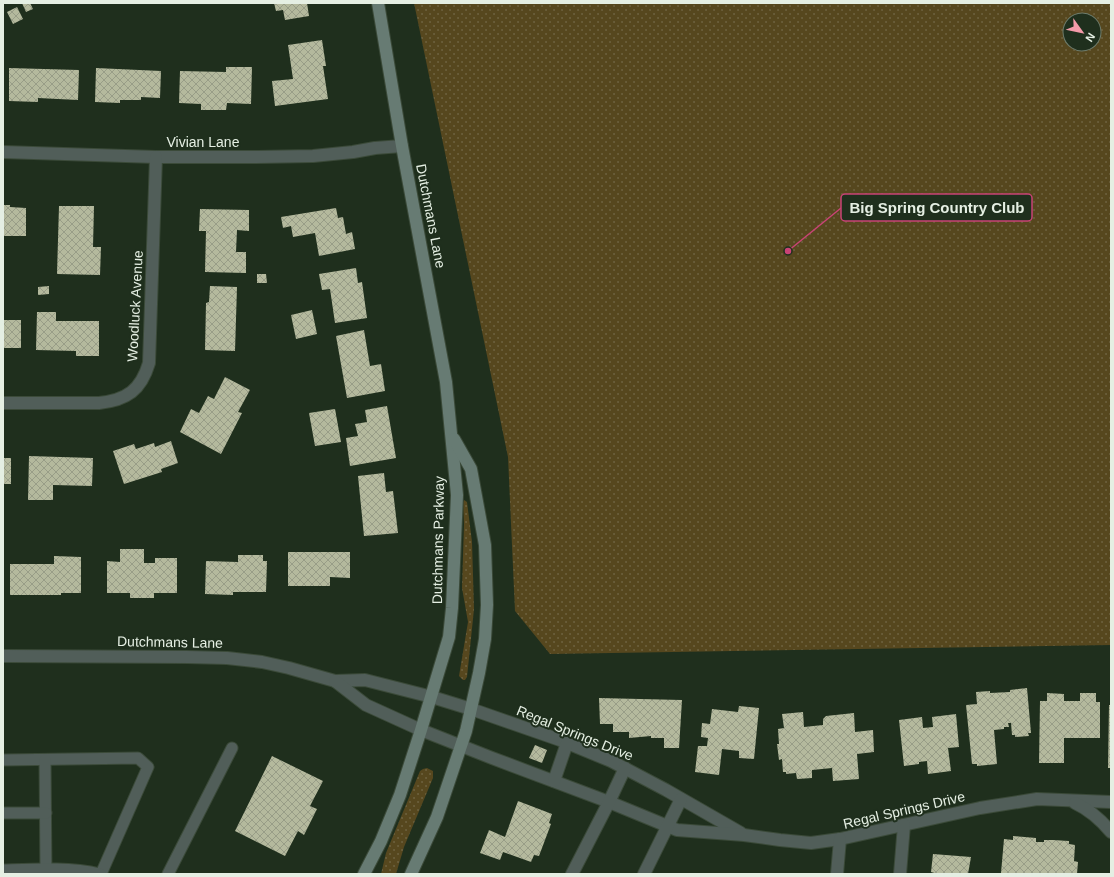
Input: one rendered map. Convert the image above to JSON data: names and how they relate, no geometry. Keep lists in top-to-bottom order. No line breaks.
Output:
{"streets":{"main road":["Dutchmans Lane","Dutchmans Parkway"],"street":["Vivian Lane","Woodluck Avenue","Regal Springs Drive"]},"crossings":[["Vivian Lane","Dutchmans Lane"],["Vivian Lane","Woodluck Avenue"],["Dutchmans Lane","Dutchmans Parkway"],["Dutchmans Lane","Regal Springs Drive"],["Dutchmans Parkway","Regal Springs Drive"]],"places":["Big Spring Country Club"],"north":"bottom right"}
